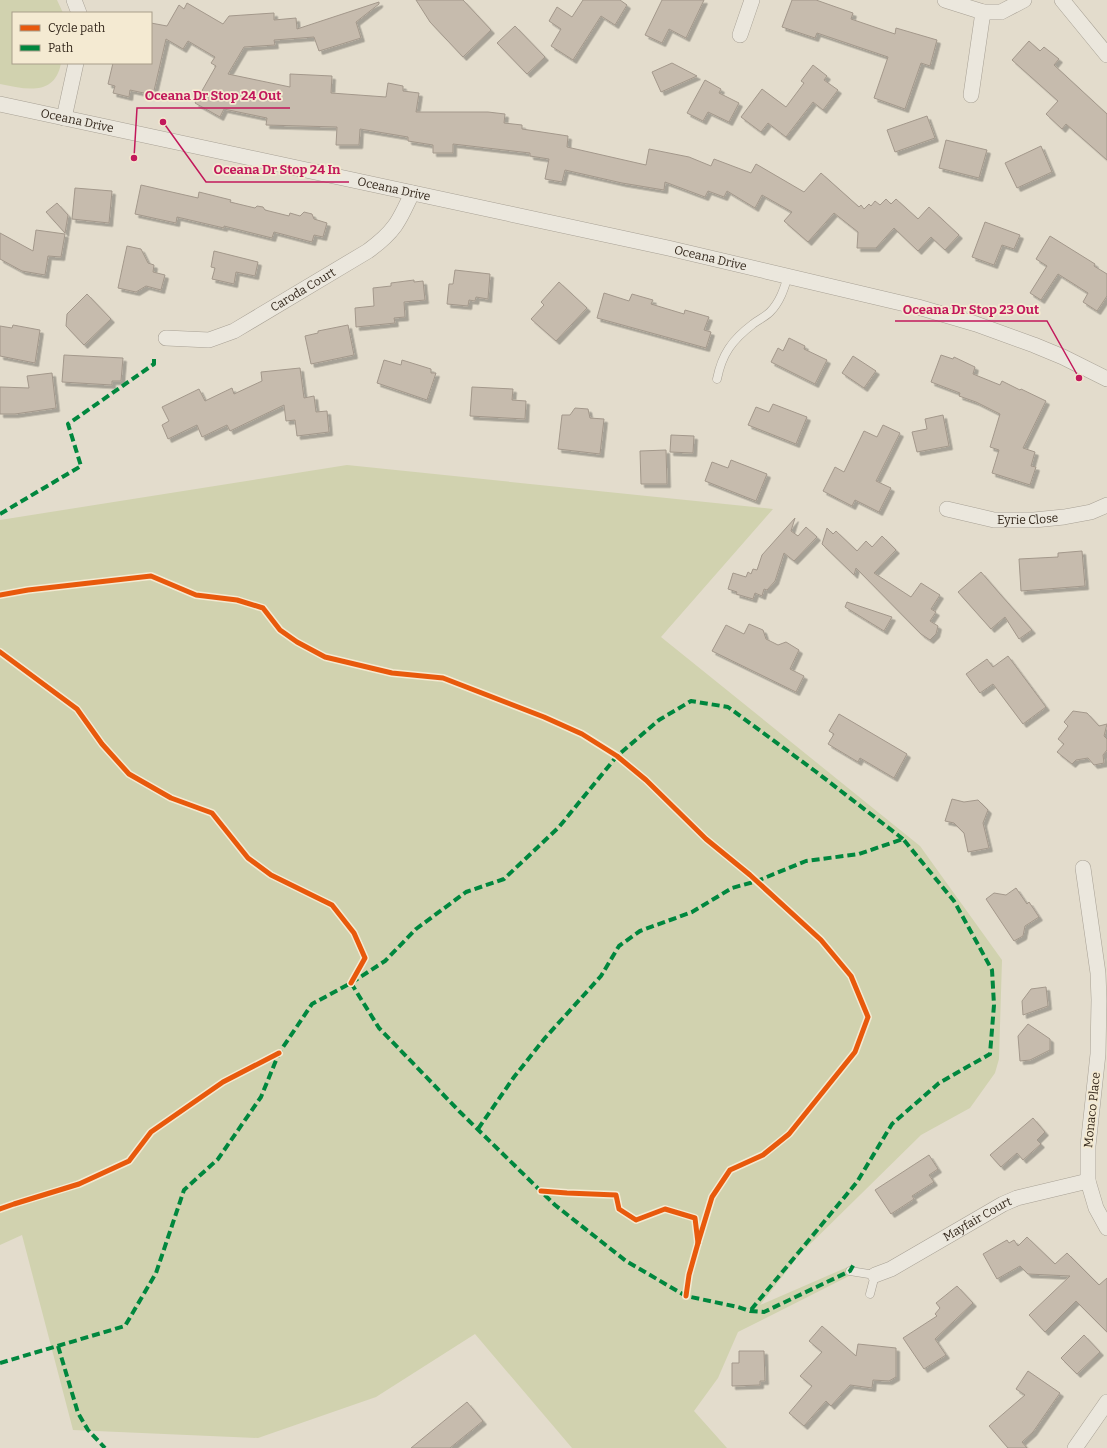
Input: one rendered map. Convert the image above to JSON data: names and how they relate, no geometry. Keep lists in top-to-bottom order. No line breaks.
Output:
{"streets":{"street":["Oceana Drive","Caroda Court","Eyrie Close","Monaco Place","Mayfair Court"]},"crossings":[["Oceana Drive","Caroda Court"],["Monaco Place","Mayfair Court"]],"places":["Oceana Dr Stop 24 In","Oceana Dr Stop 24 Out","Oceana Dr Stop 23 Out"],"legend":["Cycle path","Path"]}
